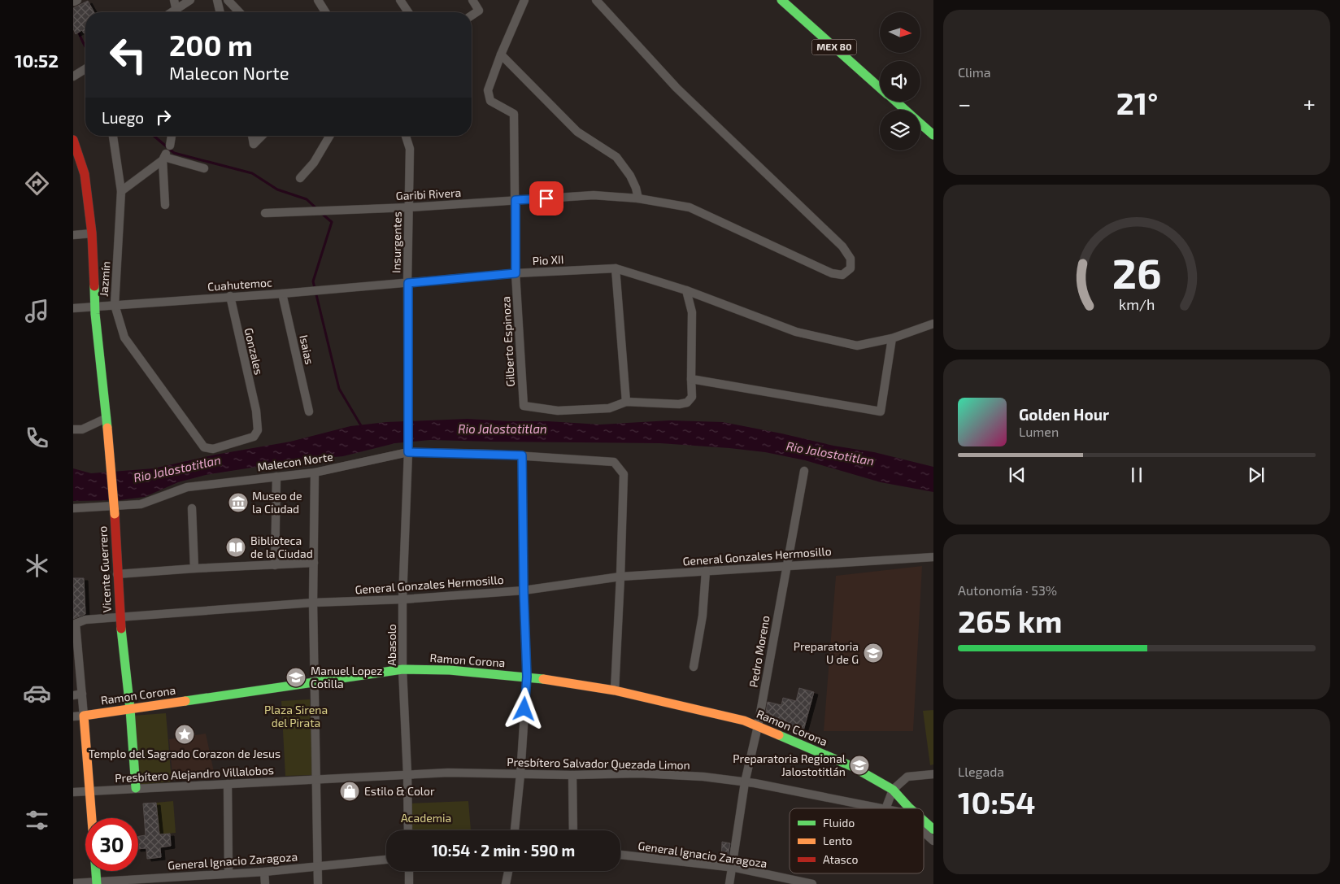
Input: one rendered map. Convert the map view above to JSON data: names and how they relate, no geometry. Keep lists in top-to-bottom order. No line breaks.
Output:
{"streets":{"street":["MEX 80","Garibi Rivera","Insurgentes","Pio XII","Jazmín","Cuahutemoc","Gilberto Espinoza","Isaias","Gonzales","Malecon Norte","General Gonzales Hermosillo","Vicente Guerrero","Abasolo","Pedro Moreno","Ramon Corona","Presbítero Salvador Quezada Limon","Presbítero Alejandro Villalobos","General Ignacio Zaragoza"]},"crossings":[["Garibi Rivera","Insurgentes"],["Garibi Rivera","Gilberto Espinoza"],["Insurgentes","Pio XII"],["Insurgentes","Cuahutemoc"],["Insurgentes","Malecon Norte"],["Insurgentes","Abasolo"],["Pio XII","Cuahutemoc"],["Pio XII","Gilberto Espinoza"],["Jazmín","Cuahutemoc"],["Jazmín","Gonzales"],["Cuahutemoc","Isaias"],["Cuahutemoc","Gonzales"],["Cuahutemoc","Vicente Guerrero"],["Malecon Norte","General Gonzales Hermosillo"],["Malecon Norte","Abasolo"],["Malecon Norte","Ramon Corona"],["General Gonzales Hermosillo","Vicente Guerrero"],["General Gonzales Hermosillo","Abasolo"],["General Gonzales Hermosillo","Pedro Moreno"],["Vicente Guerrero","Ramon Corona"],["Vicente Guerrero","Presbítero Alejandro Villalobos"],["Abasolo","Ramon Corona"],["Abasolo","Presbítero Salvador Quezada Limon"],["Pedro Moreno","Ramon Corona"],["Pedro Moreno","Presbítero Salvador Quezada Limon"],["Pedro Moreno","General Ignacio Zaragoza"],["Presbítero Salvador Quezada Limon","Presbítero Alejandro Villalobos"]],"water":["Rio Jalostotitlan"],"parks":["Plaza Sirena del Pirata","Academia"],"places":{"museum":["Museo de la Ciudad"],"library":["Biblioteca de la Ciudad"],"school or university":["Preparatoria U de G","Manuel Lopez Cotilla","Preparatoria Regional Jalostotitlán"],"place":["Templo del Sagrado Corazon de Jesus"],"shop":["Estilo & Color"]},"legend":["Fluido","Lento","Atasco"],"north":"right","page":{"tabs":"10:52","tile":["Clima",["Autonomía · 53%","265 km"],["Llegada","10:54"]],"turn":["200 m","Malecon Norte"],"heat":["−","21°","+"],"then":"Luego","song":["Golden Hour","Lumen"],"limit":"30","trip":"10:54 · 2 min · 590 m","gauge":["26","km/h"]}}
